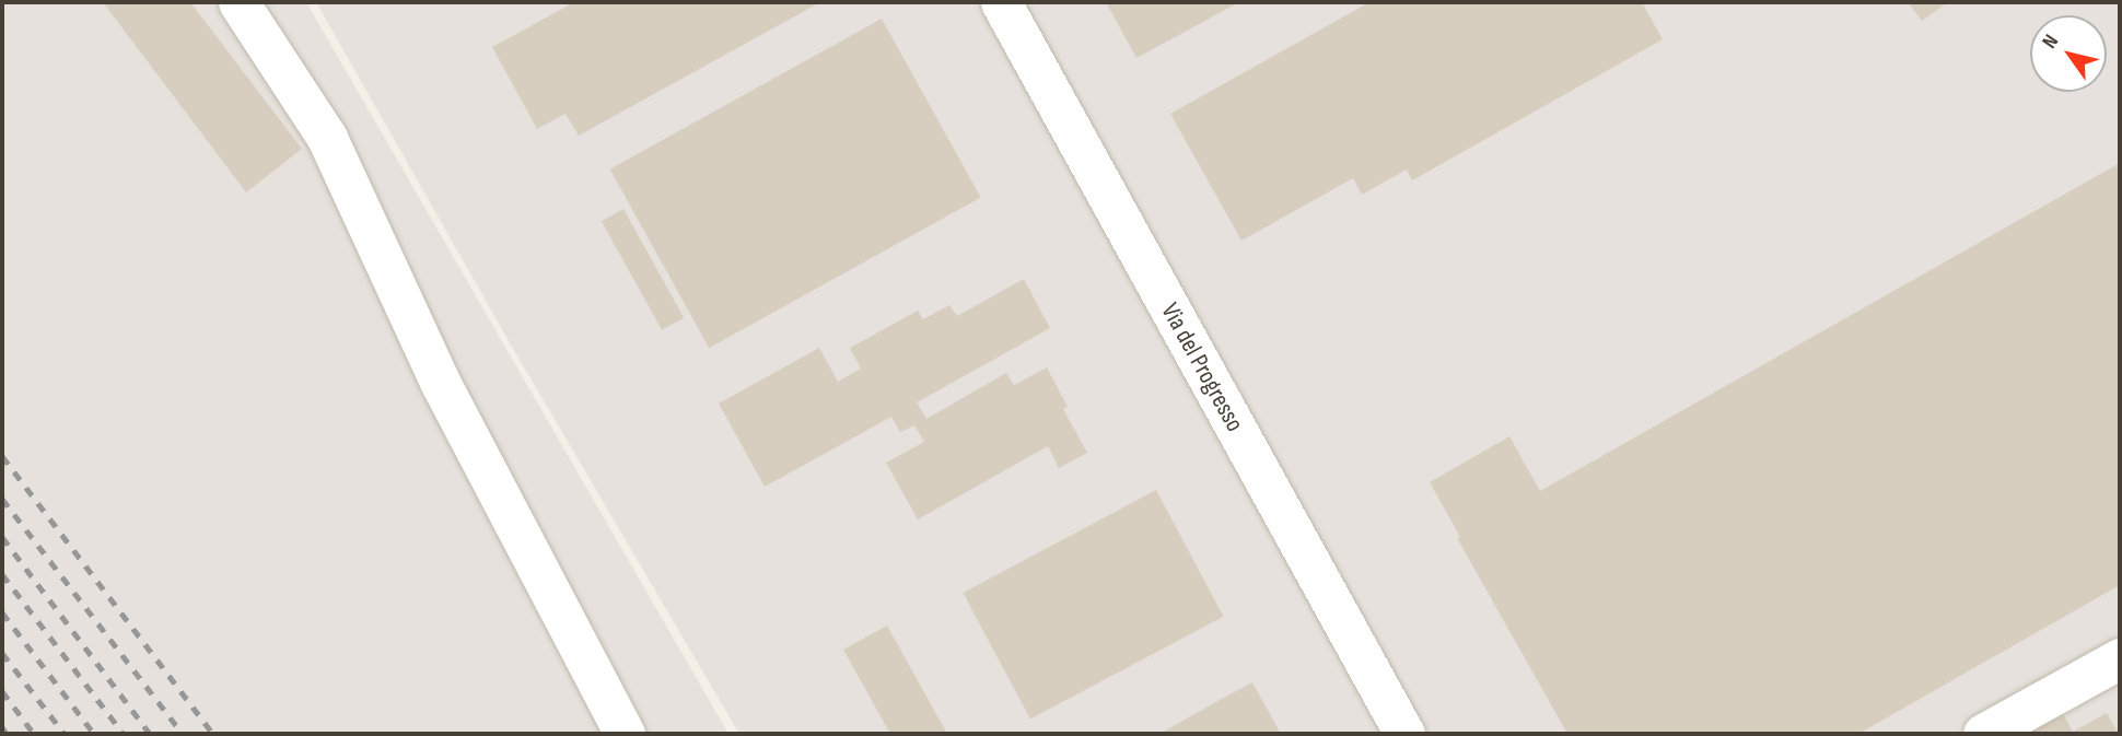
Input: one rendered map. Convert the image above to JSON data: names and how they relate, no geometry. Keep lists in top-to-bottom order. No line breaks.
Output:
{"streets":{"street":["Via del Progresso"]},"north":"top left"}
